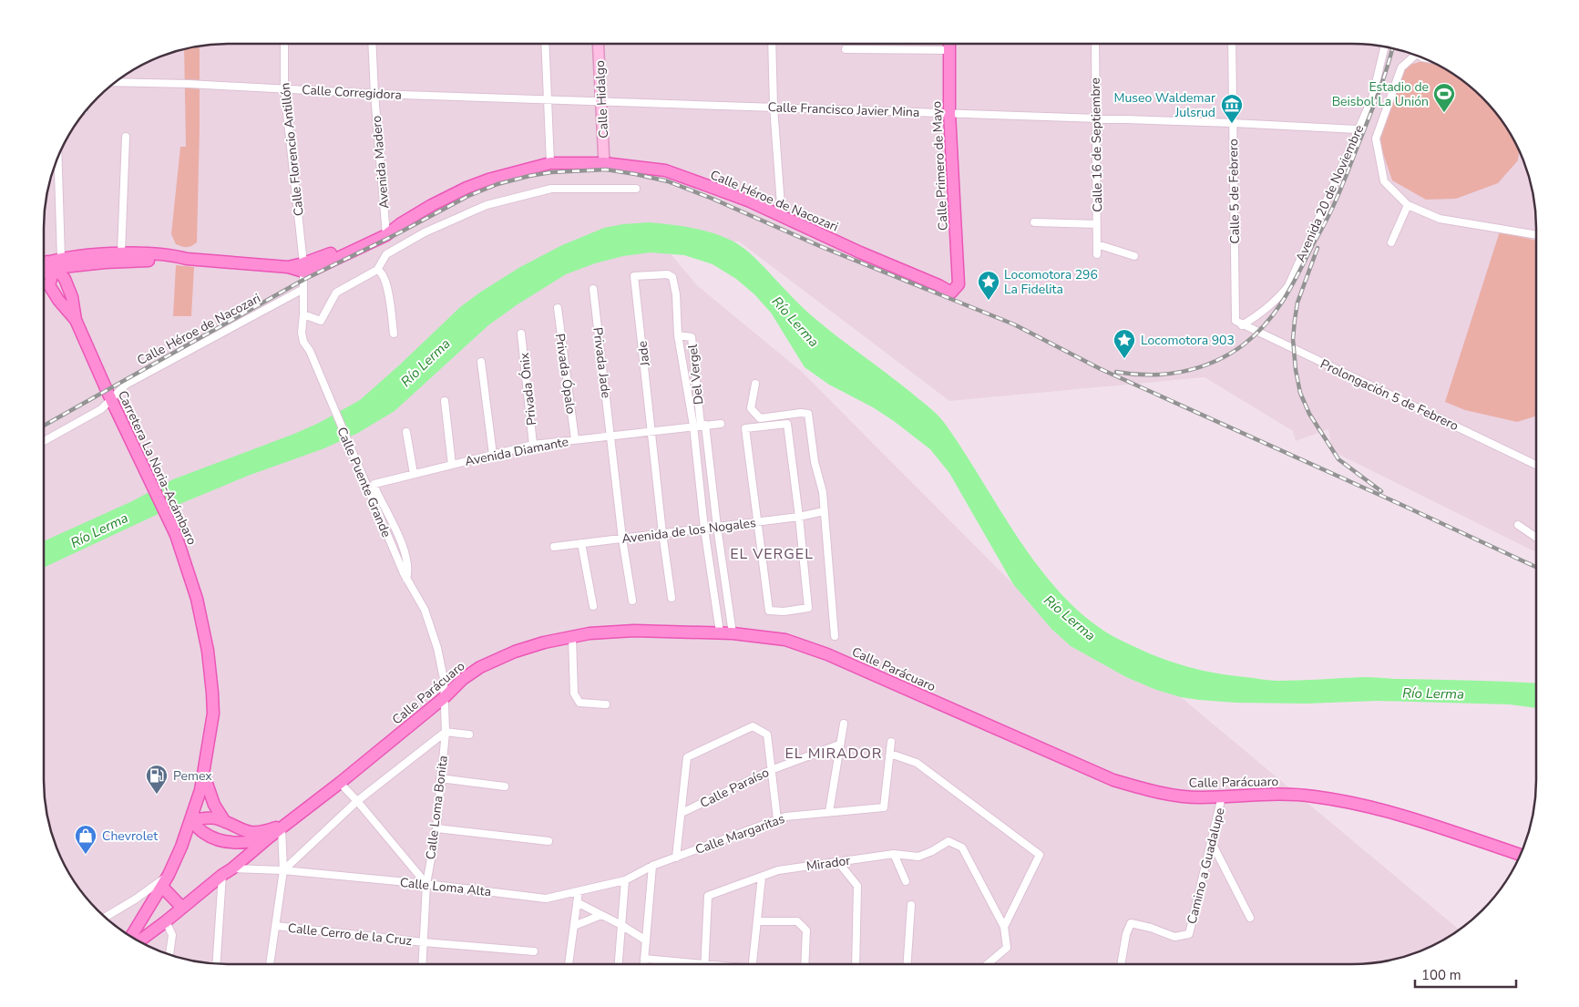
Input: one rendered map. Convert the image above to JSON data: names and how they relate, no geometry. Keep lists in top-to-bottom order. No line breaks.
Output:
{"streets":{"main road":["Calle Primero de Mayo","Calle Héroe de Nacozari","Carretera La Noria-Acámbaro","Calle Parácuaro"],"street":["Calle Corregidora","Calle Hidalgo","Calle Francisco Javier Mina","Calle 16 de Septiembre","Calle Florencio Antillón","Avenida Madero","Calle 5 de Febrero","Avenida 20 de Noviembre","Jade","Privada Jade","Privada Ópalo","Del Vergel","Privada Ónix","Prolongación 5 de Febrero","Avenida Diamante","Calle Puente Grande","Avenida de los Nogales","Calle Paraíso","Calle Loma Bonita","Calle Margaritas","Mirador","Camino a Guadalupe","Calle Loma Alta","Calle Cerro de la Cruz"]},"crossings":[["Calle Corregidora","Calle Hidalgo"],["Calle Corregidora","Calle Francisco Javier Mina"],["Calle Corregidora","Calle Florencio Antillón"],["Calle Corregidora","Avenida Madero"],["Calle Hidalgo","Calle Francisco Javier Mina"],["Calle Hidalgo","Calle Héroe de Nacozari"],["Calle Francisco Javier Mina","Calle 16 de Septiembre"],["Calle Francisco Javier Mina","Calle Primero de Mayo"],["Calle Francisco Javier Mina","Calle 5 de Febrero"],["Calle Francisco Javier Mina","Avenida 20 de Noviembre"],["Calle Florencio Antillón","Calle Héroe de Nacozari"],["Calle Florencio Antillón","Calle Puente Grande"],["Avenida Madero","Calle Héroe de Nacozari"],["Calle Primero de Mayo","Calle Héroe de Nacozari"],["Calle 5 de Febrero","Avenida 20 de Noviembre"],["Calle 5 de Febrero","Prolongación 5 de Febrero"],["Avenida 20 de Noviembre","Prolongación 5 de Febrero"],["Calle Héroe de Nacozari","Carretera La Noria-Acámbaro"],["Calle Héroe de Nacozari","Calle Puente Grande"],["Jade","Del Vergel"],["Jade","Avenida Diamante"],["Jade","Avenida de los Nogales"],["Privada Jade","Avenida Diamante"],["Privada Jade","Avenida de los Nogales"],["Privada Ópalo","Avenida Diamante"],["Del Vergel","Avenida Diamante"],["Del Vergel","Avenida de los Nogales"],["Del Vergel","Calle Parácuaro"],["Privada Ónix","Avenida Diamante"],["Avenida Diamante","Calle Puente Grande"],["Calle Puente Grande","Calle Parácuaro"],["Calle Puente Grande","Calle Loma Bonita"],["Calle Parácuaro","Calle Loma Bonita"],["Calle Parácuaro","Camino a Guadalupe"],["Calle Parácuaro","Calle Loma Alta"],["Calle Loma Bonita","Calle Loma Alta"],["Calle Loma Bonita","Calle Cerro de la Cruz"],["Calle Margaritas","Calle Loma Alta"]],"districts":["EL VERGEL","EL MIRADOR"],"water":["Río Lerma"],"places":{"sports":["Estadio de Beisbol La Unión"],"museum":["Museo Waldemar Julsrud"],"place":["Locomotora 296 La Fidelita","Locomotora 903"],"fuel station":["Pemex"],"shop":["Chevrolet"]},"scale_bar":"100 m"}
